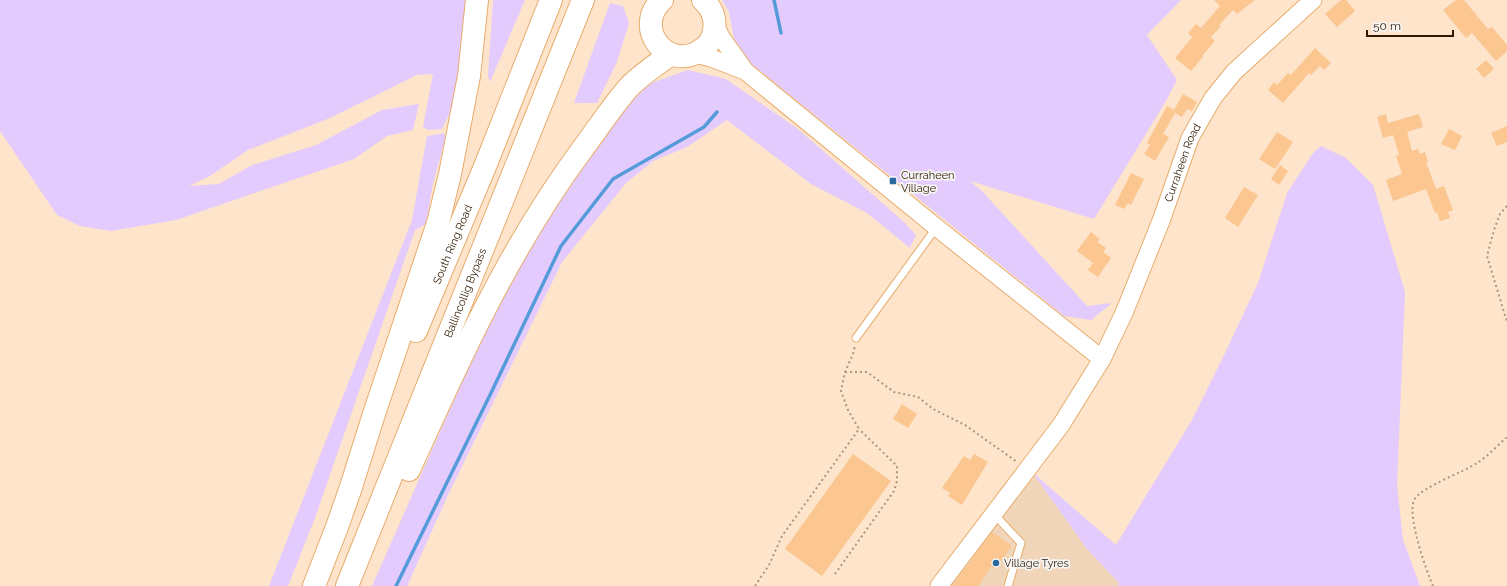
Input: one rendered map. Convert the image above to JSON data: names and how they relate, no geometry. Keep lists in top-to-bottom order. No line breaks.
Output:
{"streets":{"highway":["South Ring Road","Ballincollig Bypass"],"street":["Curraheen Road"]},"places":{"transit":["Curraheen Village"],"other":["Village Tyres"]},"scale_bar":"50 m"}
